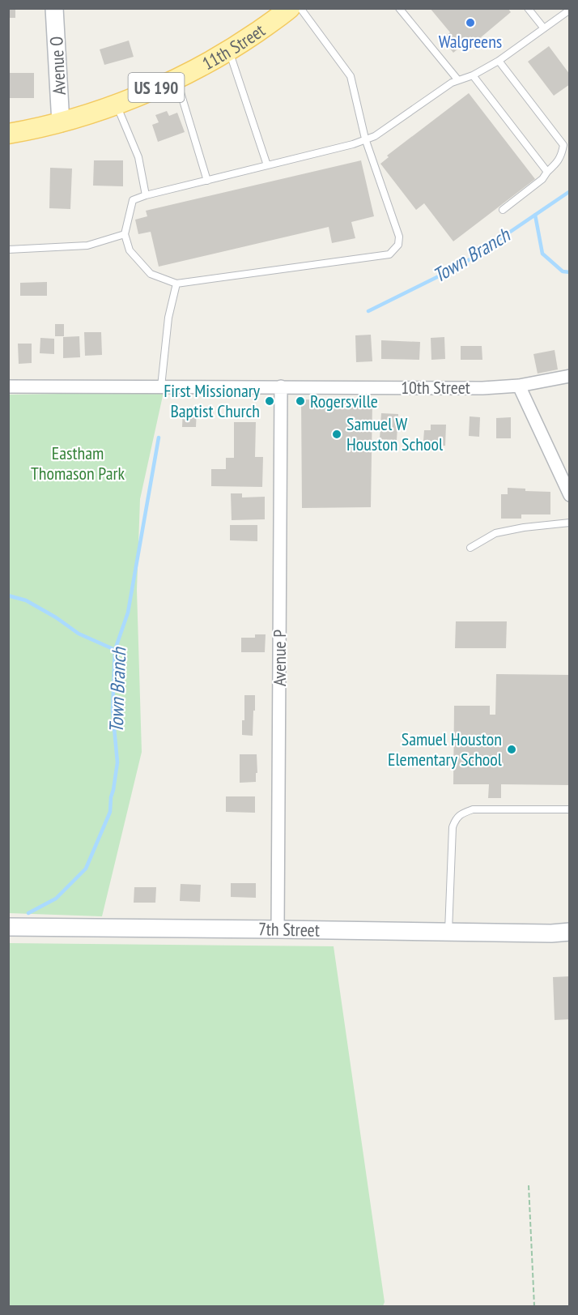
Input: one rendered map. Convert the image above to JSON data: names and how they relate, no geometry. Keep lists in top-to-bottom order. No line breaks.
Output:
{"streets":{"main road":["11th Street","US 190"],"street":["Avenue O","10th Street","Avenue P","7th Street"]},"crossings":[["11th Street","Avenue O"],["10th Street","Avenue P"],["Avenue P","7th Street"]],"water":["Town Branch"],"parks":["Eastham Thomason Park"],"places":["Walgreens","First Missionary Baptist Church","Rogersville","Samuel W Houston School","Samuel Houston Elementary School"]}
